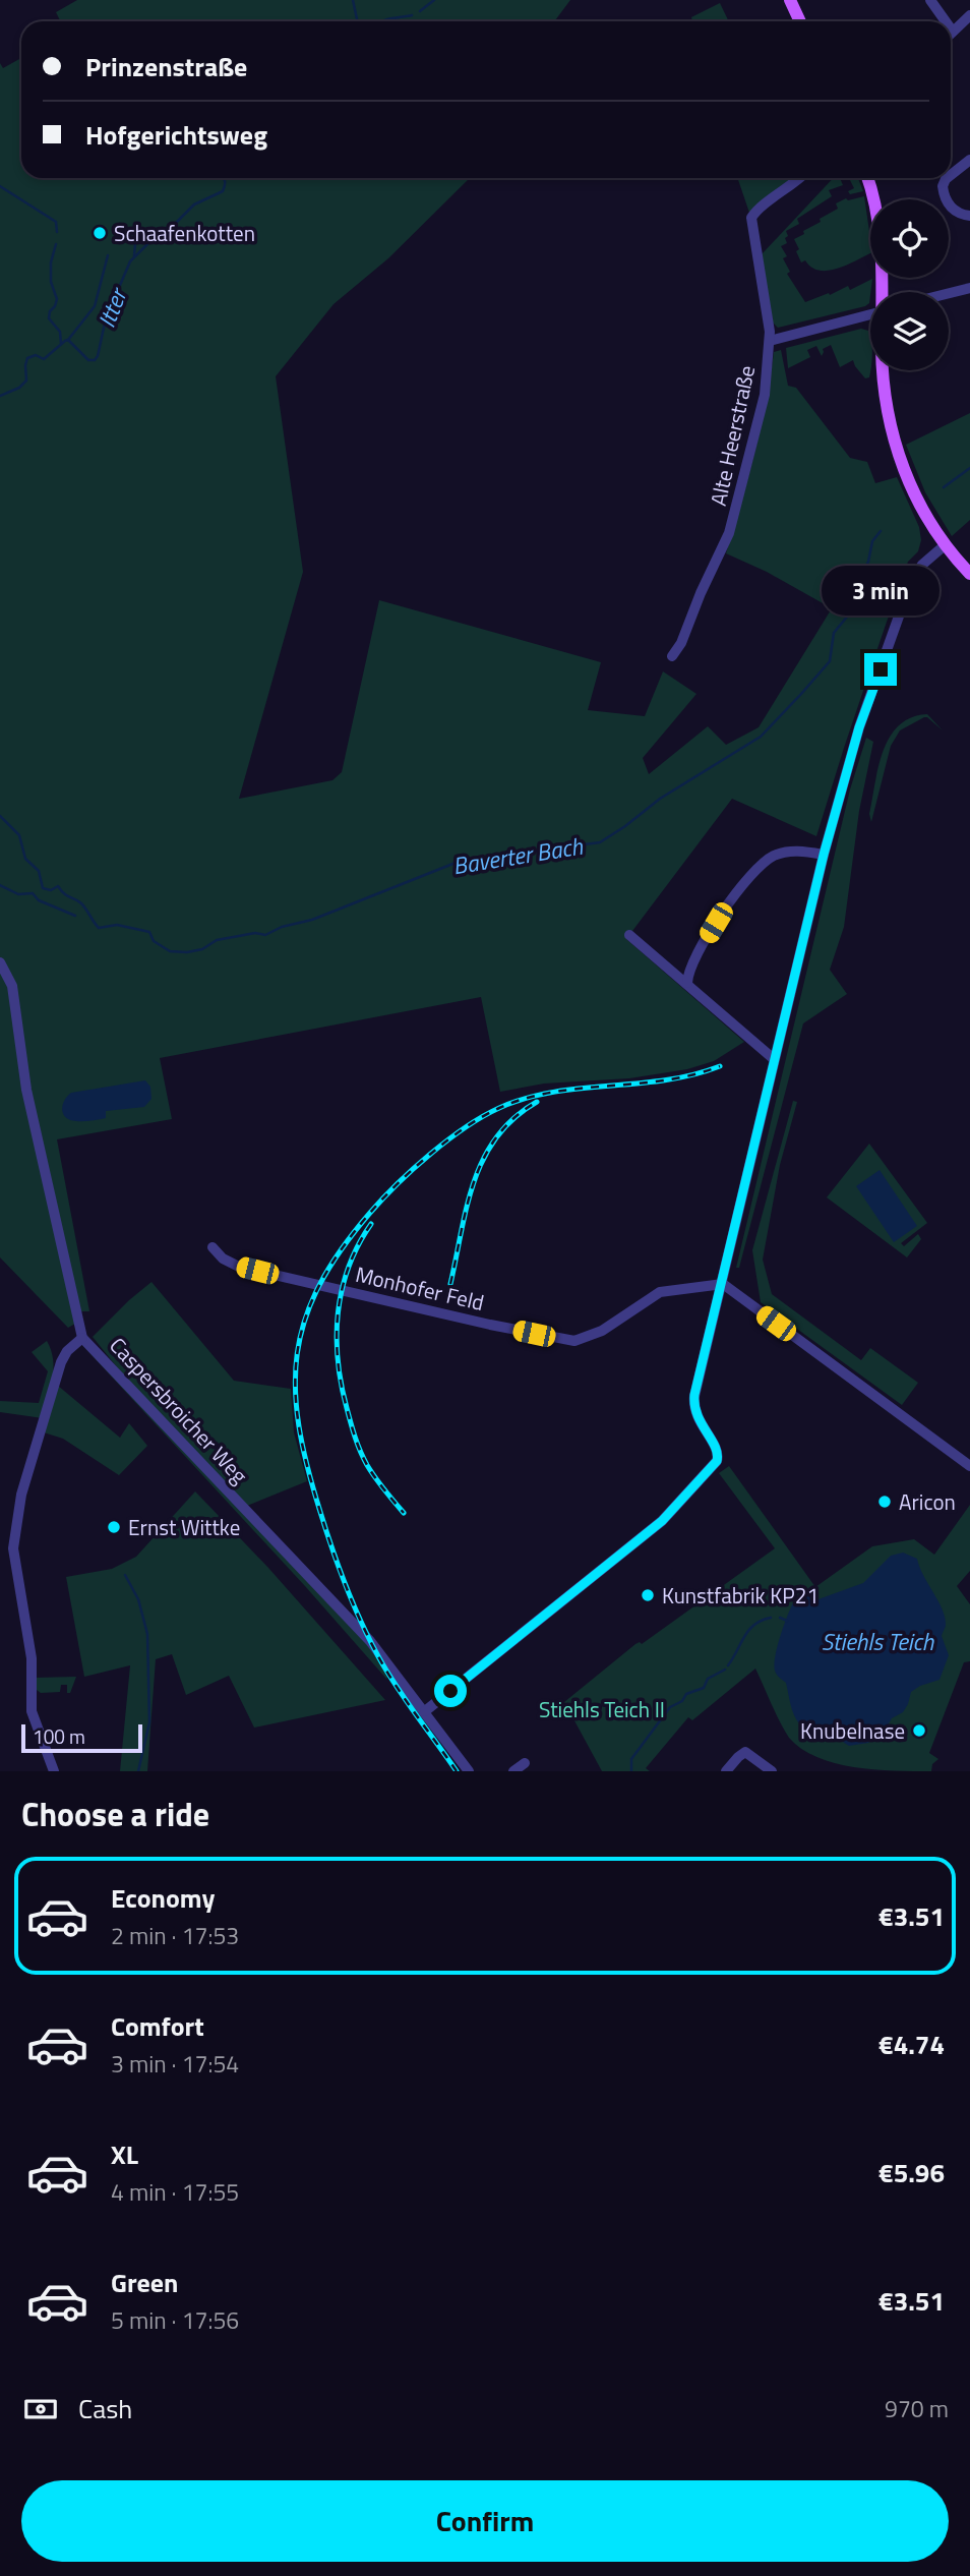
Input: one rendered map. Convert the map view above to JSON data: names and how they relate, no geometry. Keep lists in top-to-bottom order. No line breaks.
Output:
{"streets":{"street":["Alte Heerstraße","Monhofer Feld","Caspersbroicher Weg"]},"water":["Itter","Baverter Bach","Stiehls Teich"],"parks":["Stiehls Teich II"],"places":["Schaafenkotten","Aricon","Ernst Wittke","Kunstfabrik KP21","Knubelnase"],"scale_bar":"100 m","page":{"banner":["Prinzenstraße","Hofgerichtsweg"],"bubble":"3 min","scale":"100 m","heading":"Choose a ride","list":[{"name":"Economy","note":"2 min · 17:53","value":"€3.51"},{"name":"Comfort","note":"3 min · 17:54","value":"€4.74"},{"name":"XL","note":"4 min · 17:55","value":"€5.96"},{"name":"Green","note":"5 min · 17:56","value":"€3.51"}],"pay":["Cash","970 m"],"buttons":"Confirm"}}
